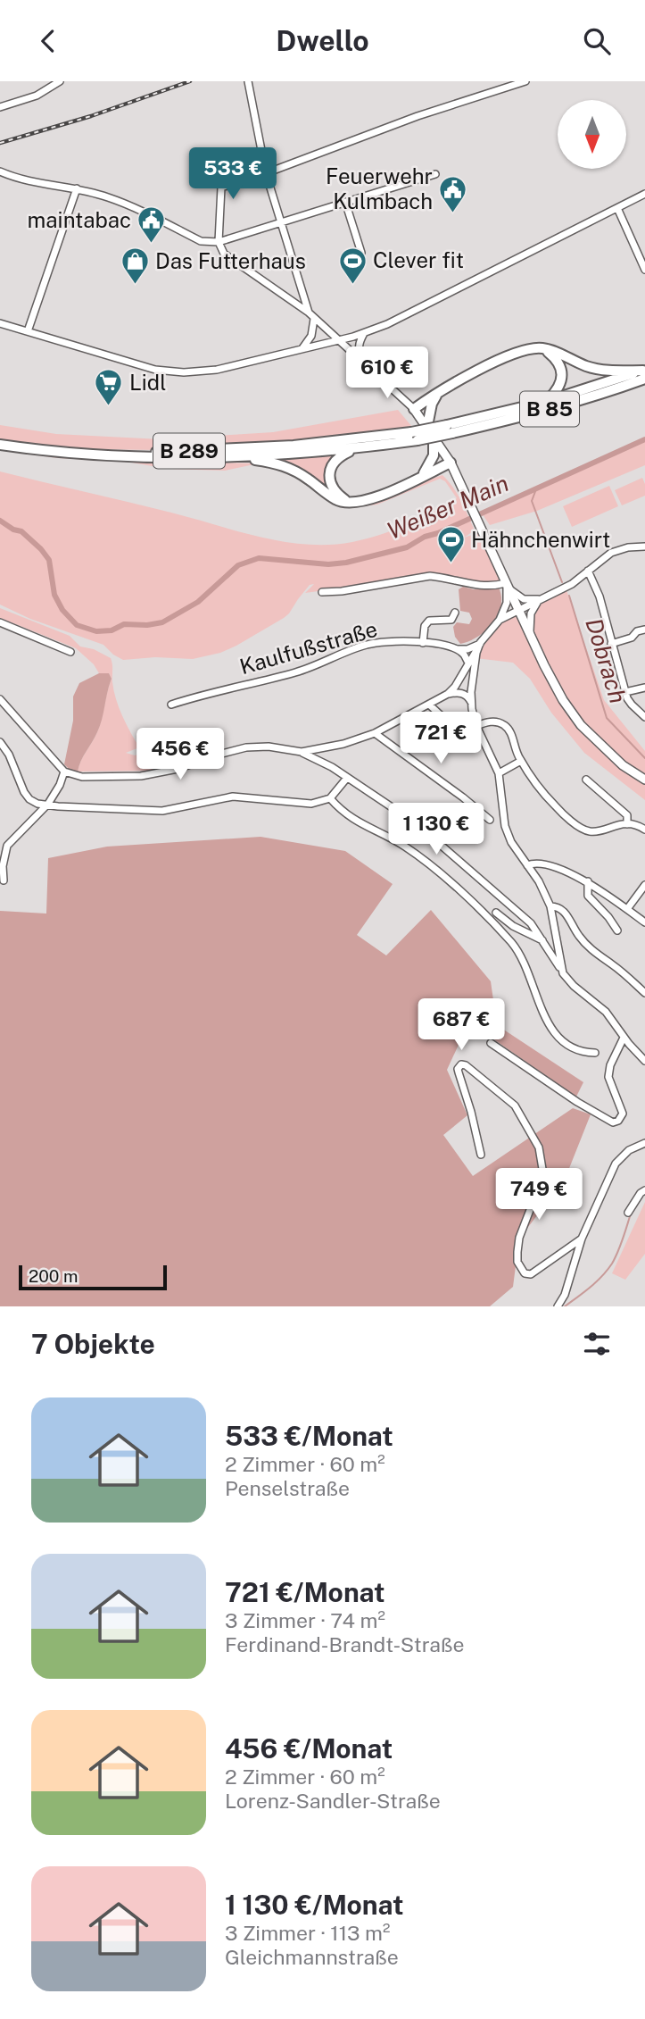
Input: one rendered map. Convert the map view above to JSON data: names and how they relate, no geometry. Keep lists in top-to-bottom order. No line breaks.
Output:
{"streets":{"highway":["B 85","B 289"],"street":["Kaulfußstraße"]},"crossings":[["B 85","B 289"]],"water":["Weißer Main","Dobrach"],"places":{"public building":["Feuerwehr Kulmbach","maintabac"],"sports":["Clever fit","Hähnchenwirt"],"shop":["Das Futterhaus"],"supermarket":["Lidl"]},"scale_bar":"200 m","north":"bottom","page":{"header":"Dwello","price":["533 €","610 €","721 €","456 €","1 130 €","687 €","749 €"],"scale":"200 m","heading":"7 Objekte","list":[{"name":"533 €/Monat","note":"2 Zimmer · 60 m² · Penselstraße"},{"name":"721 €/Monat","note":"3 Zimmer · 74 m² · Ferdinand-Brandt-Straße"},{"name":"456 €/Monat","note":"2 Zimmer · 60 m² · Lorenz-Sandler-Straße"},{"name":"1 130 €/Monat","note":"3 Zimmer · 113 m² · Gleichmannstraße"}]}}
